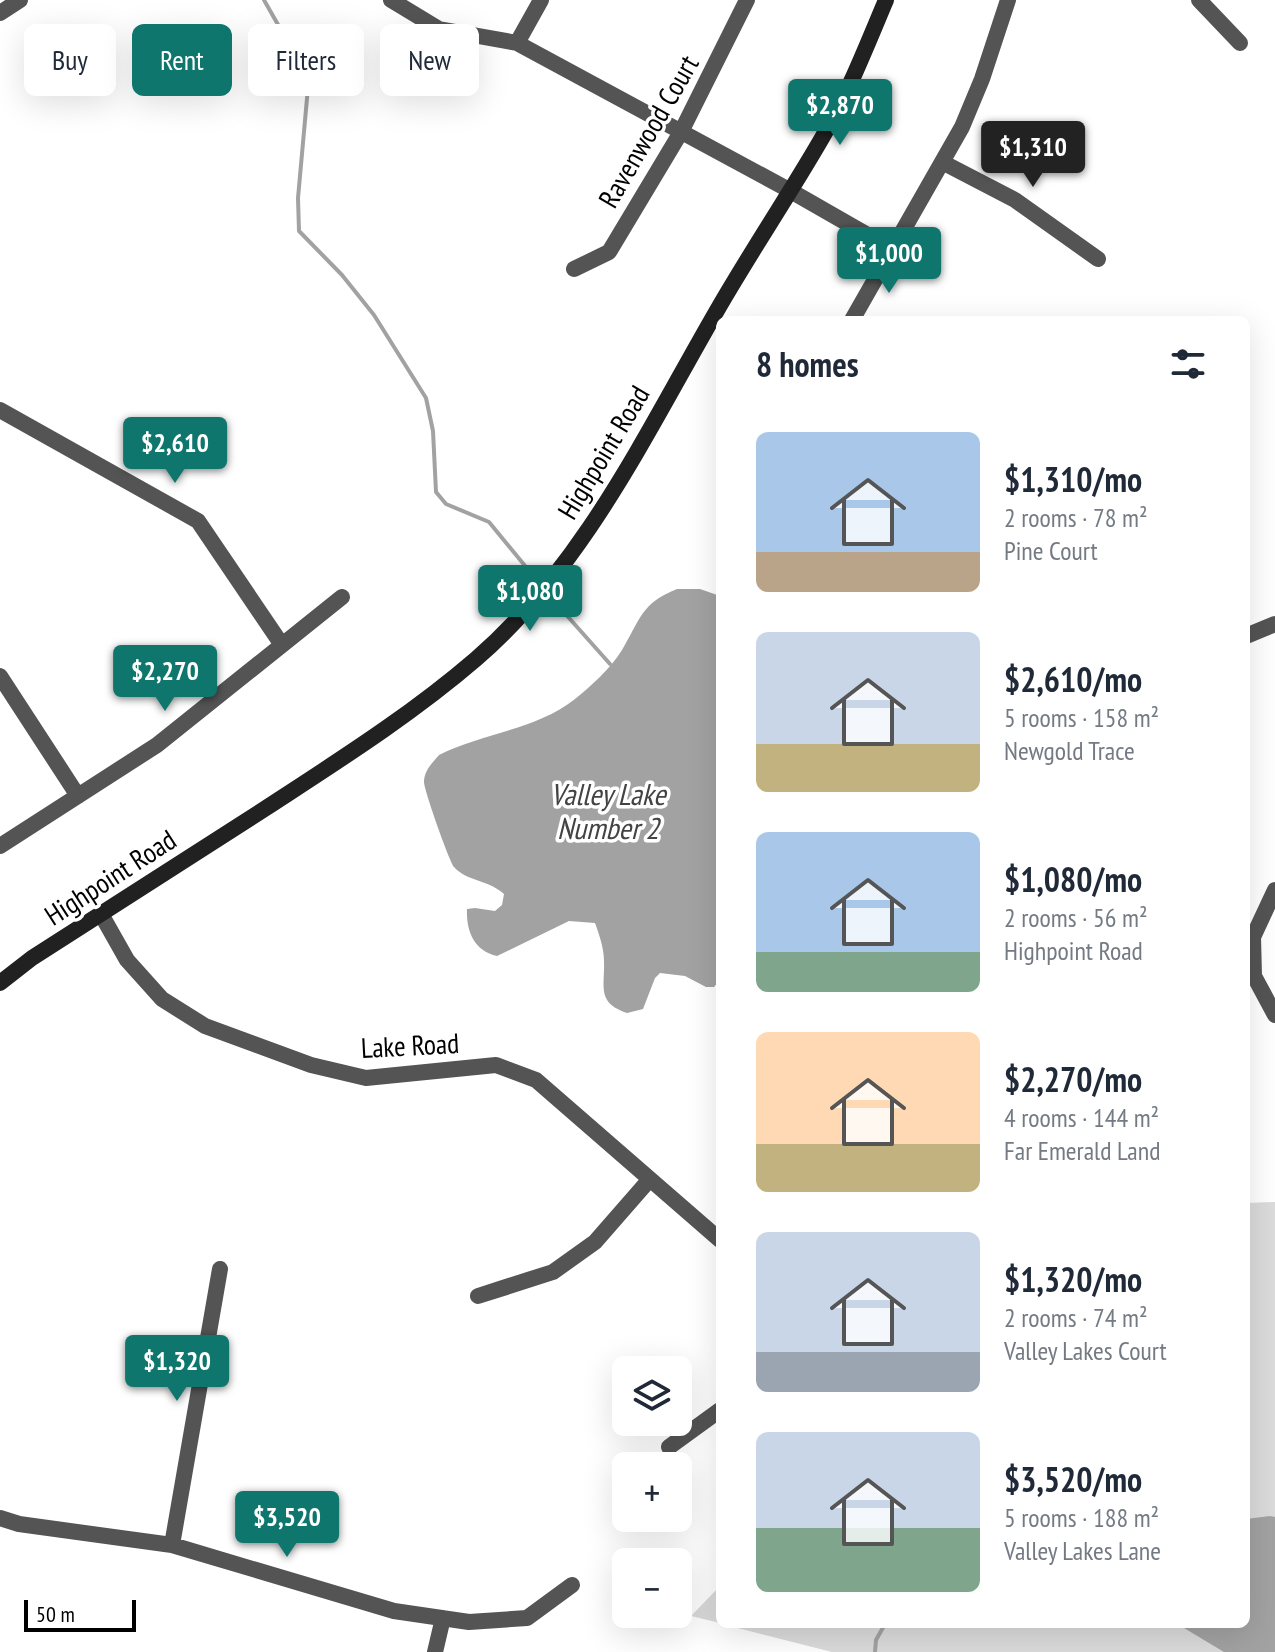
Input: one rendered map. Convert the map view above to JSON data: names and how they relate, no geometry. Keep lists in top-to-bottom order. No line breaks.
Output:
{"streets":{"street":["Ravenwood Court","Highpoint Road","Lake Road"]},"crossings":[["Highpoint Road","Lake Road"]],"water":["Valley Lake Number 2"],"scale_bar":"50 m","page":{"chip":["Buy","Rent","Filters","New"],"price":["$2,870","$1,310","$1,000","$2,610","$1,080","$2,270","$1,320","$3,520"],"heading":"8 homes","list":[{"name":"$1,310/mo","note":"2 rooms · 78 m² · Pine Court"},{"name":"$2,610/mo","note":"5 rooms · 158 m² · Newgold Trace"},{"name":"$1,080/mo","note":"2 rooms · 56 m² · Highpoint Road"},{"name":"$2,270/mo","note":"4 rooms · 144 m² · Far Emerald Land"},{"name":"$1,320/mo","note":"2 rooms · 74 m² · Valley Lakes Court"},{"name":"$3,520/mo","note":"5 rooms · 188 m² · Valley Lakes Lane"}],"map_buttons":["+","−"],"scale":"50 m"}}
